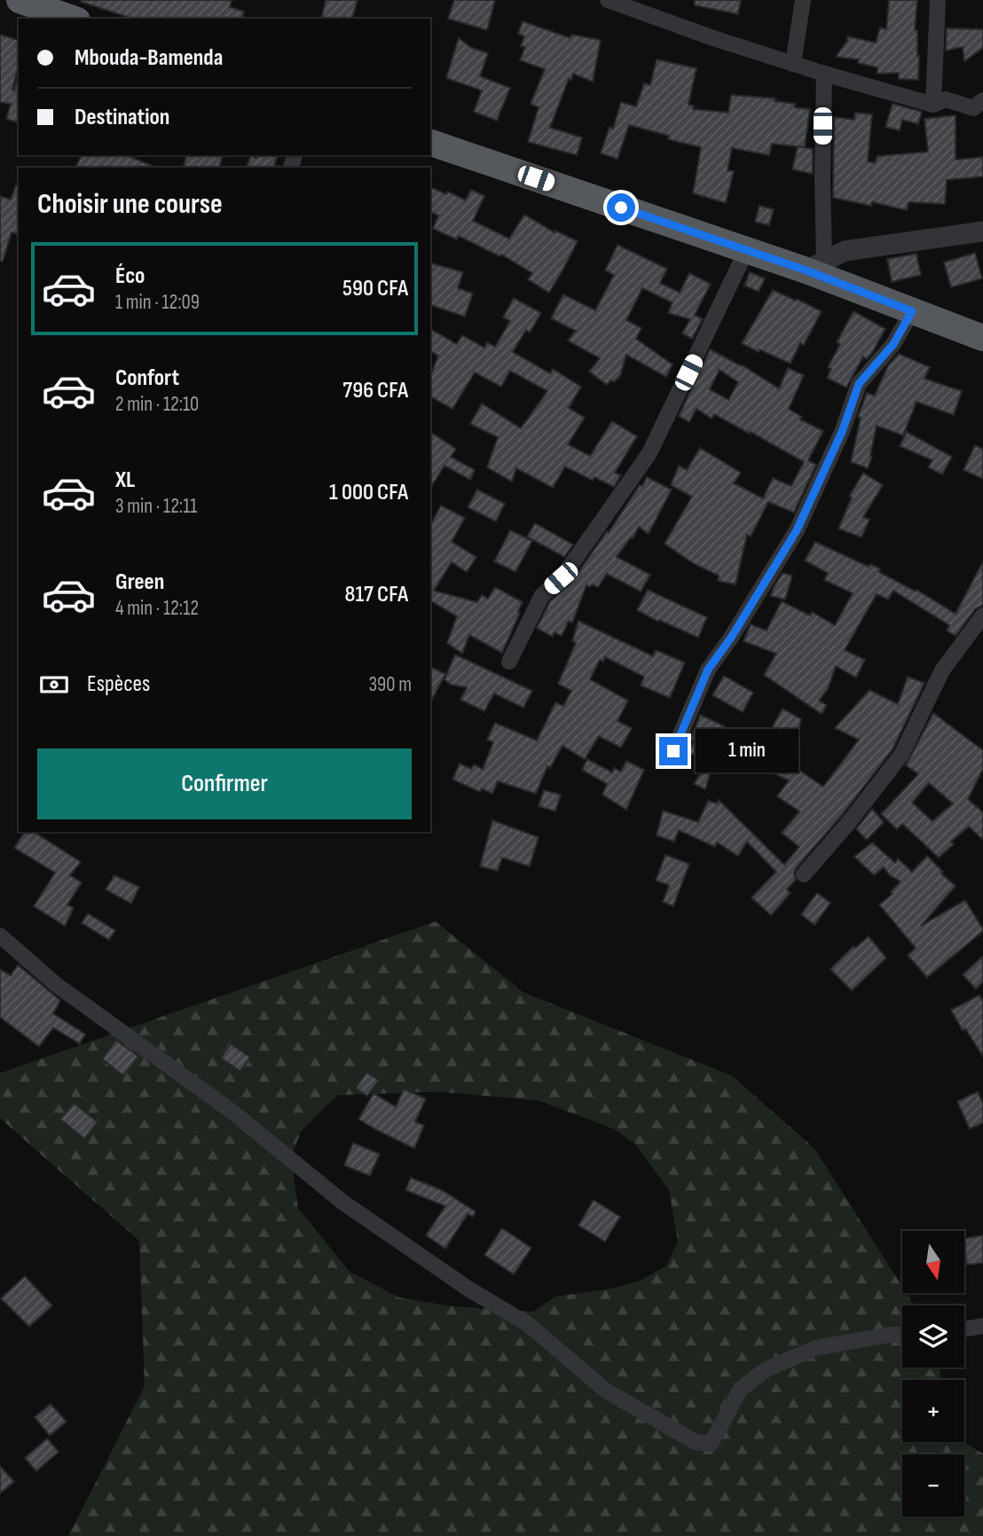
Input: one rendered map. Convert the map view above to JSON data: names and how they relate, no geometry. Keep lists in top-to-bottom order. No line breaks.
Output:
{"north":"bottom","page":{"banner":["Mbouda-Bamenda","Destination"],"heading":"Choisir une course","list":[{"name":"Éco","note":"1 min · 12:09","value":"590 CFA"},{"name":"Confort","note":"2 min · 12:10","value":"796 CFA"},{"name":"XL","note":"3 min · 12:11","value":"1 000 CFA"},{"name":"Green","note":"4 min · 12:12","value":"817 CFA"}],"pay":["Espèces","390 m"],"bubble":"1 min","buttons":"Confirmer","map_buttons":["+","−"]}}
